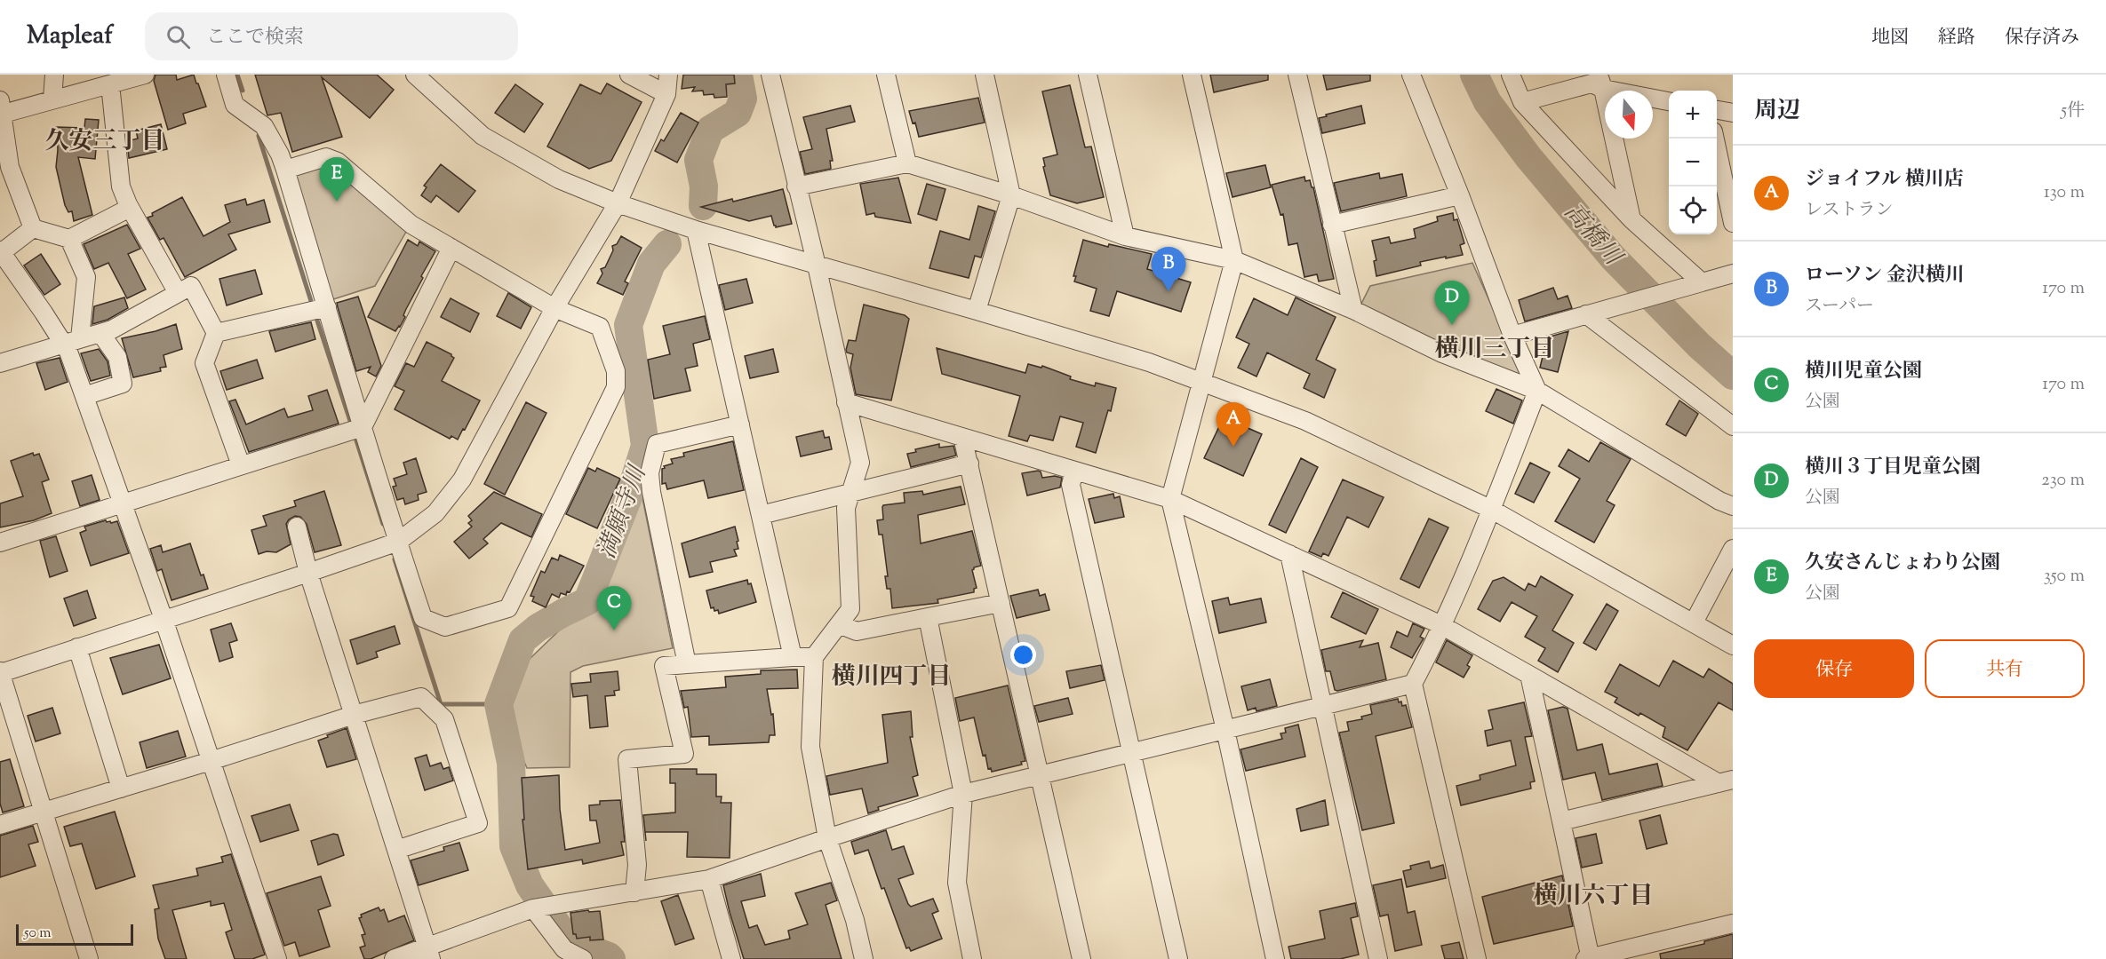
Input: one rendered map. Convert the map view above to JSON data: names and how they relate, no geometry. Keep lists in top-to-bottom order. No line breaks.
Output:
{"districts":["久安三丁目","横川三丁目","横川四丁目","横川六丁目"],"water":["高橋川","満願寺川"],"scale_bar":"50 m","north":"bottom","page":{"header":"Mapleaf","search":"ここで検索","nav":["地図","経路","保存済み"],"heading":["周辺","5件"],"map_buttons":["+","−"],"list":[{"mark":"A","name":"ジョイフル 横川店","note":"レストラン","value":"130 m"},{"mark":"B","name":"ローソン 金沢横川","note":"スーパー","value":"170 m"},{"mark":"C","name":"横川児童公園","note":"公園","value":"170 m"},{"mark":"D","name":"横川３丁目児童公園","note":"公園","value":"230 m"},{"mark":"E","name":"久安さんじょわり公園","note":"公園","value":"350 m"}],"pins":["E","B","D","A","C"],"buttons":["保存","共有"],"scale":"50 m"}}
